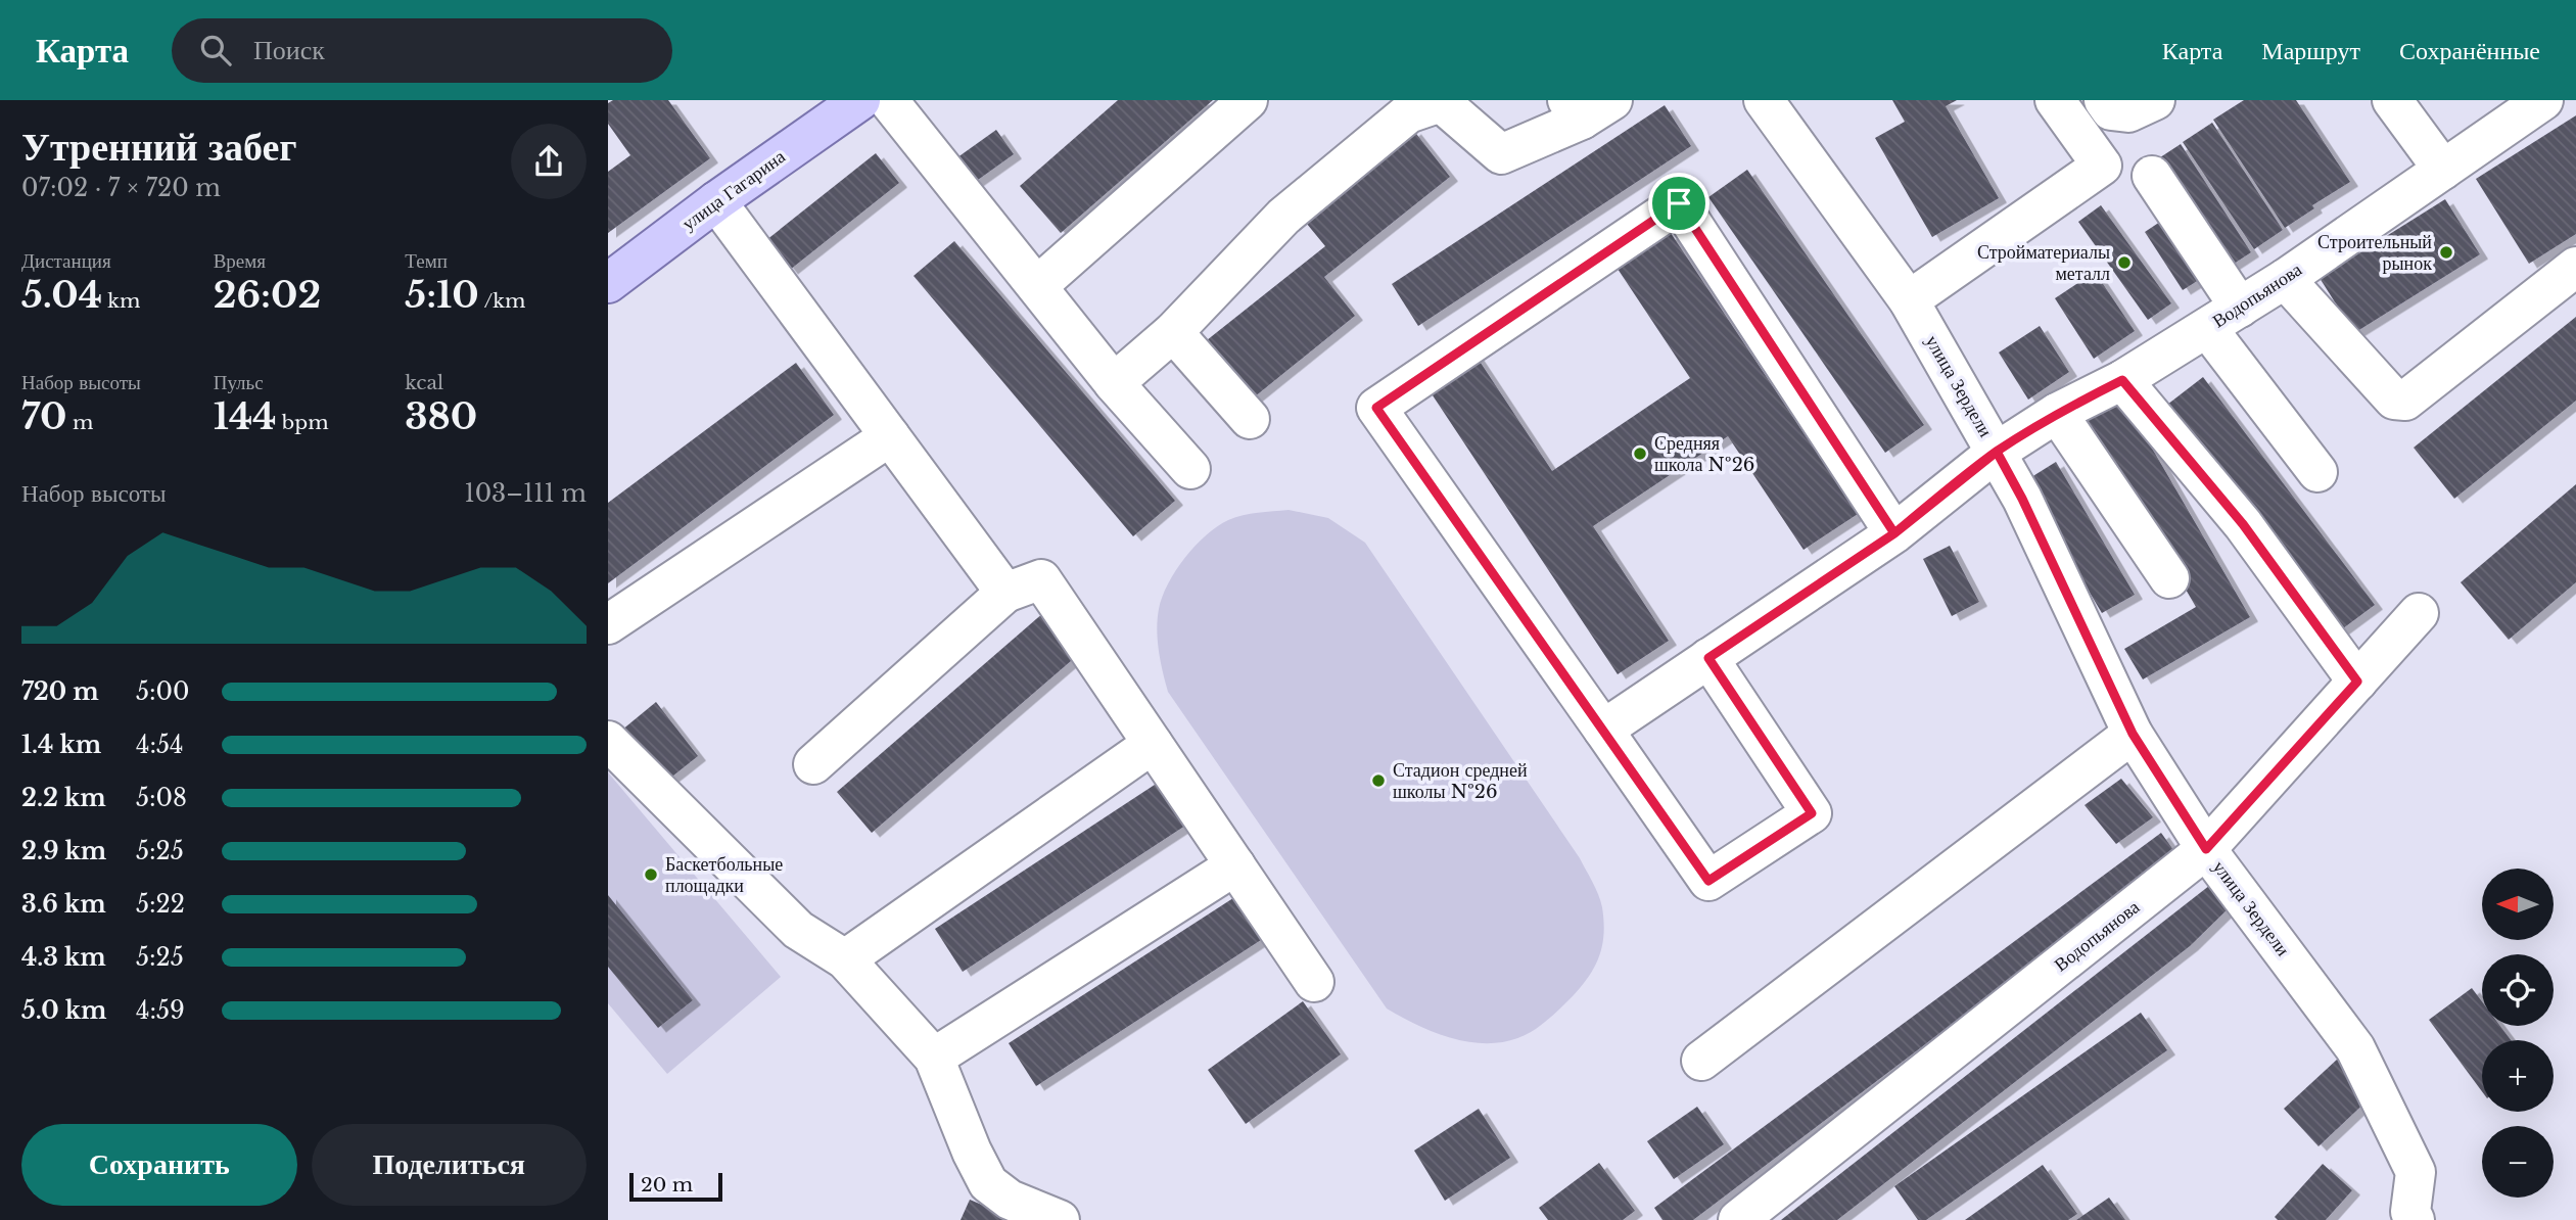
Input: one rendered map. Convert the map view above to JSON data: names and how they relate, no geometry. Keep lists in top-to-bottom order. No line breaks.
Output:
{"streets":{"main road":["улица Гагарина"],"street":["Водопьянова","улица Зердели"]},"crossings":[["Водопьянова","улица Зердели"]],"places":["Строительный рынок","Стройматериалы металл","Средняя школа №26","Стадион средней школы №26","Баскетбольные площадки"],"scale_bar":"20 m","north":"left","page":{"header":"Карта","search":"Поиск","nav":["Карта","Маршрут","Сохранённые"],"heading":["Утренний забег","07:02 · 7 × 720 m"],"stats":[["Дистанция","5.04 km"],["Время","26:02"],["Темп","5:10 /km"],["Набор высоты","70 m"],["Пульс","144 bpm"],["kcal","380"]],"chart":["Набор высоты","103–111 m"],"list":[{"name":"720 m","note":"5:00"},{"name":"1.4 km","note":"4:54"},{"name":"2.2 km","note":"5:08"},{"name":"2.9 km","note":"5:25"},{"name":"3.6 km","note":"5:22"},{"name":"4.3 km","note":"5:25"},{"name":"5.0 km","note":"4:59"}],"map_buttons":["+","−"],"buttons":["Сохранить","Поделиться"],"scale":"20 m"}}
